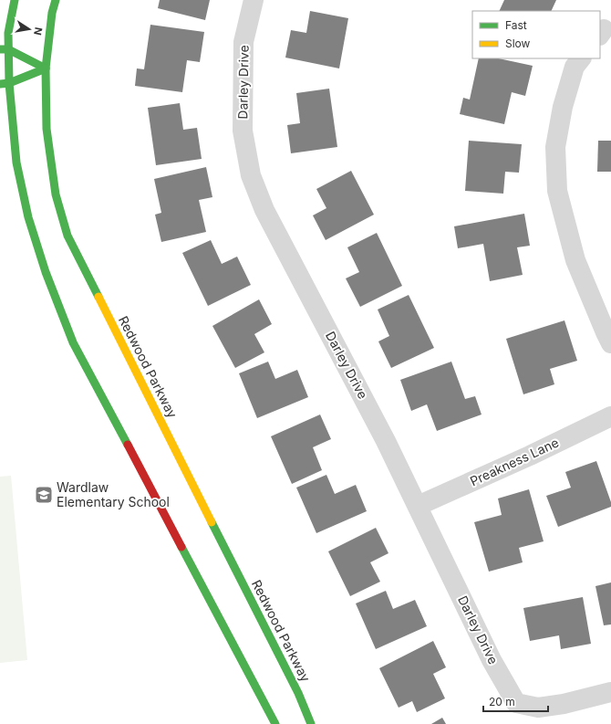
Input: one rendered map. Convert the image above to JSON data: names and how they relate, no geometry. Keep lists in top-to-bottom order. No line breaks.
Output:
{"streets":{"main road":["Redwood Parkway"],"street":["Darley Drive","Preakness Lane"]},"crossings":[["Darley Drive","Preakness Lane"]],"places":{"school or university":["Wardlaw Elementary School"]},"legend":["Fast","Slow"],"scale_bar":"20 m","north":"right"}
